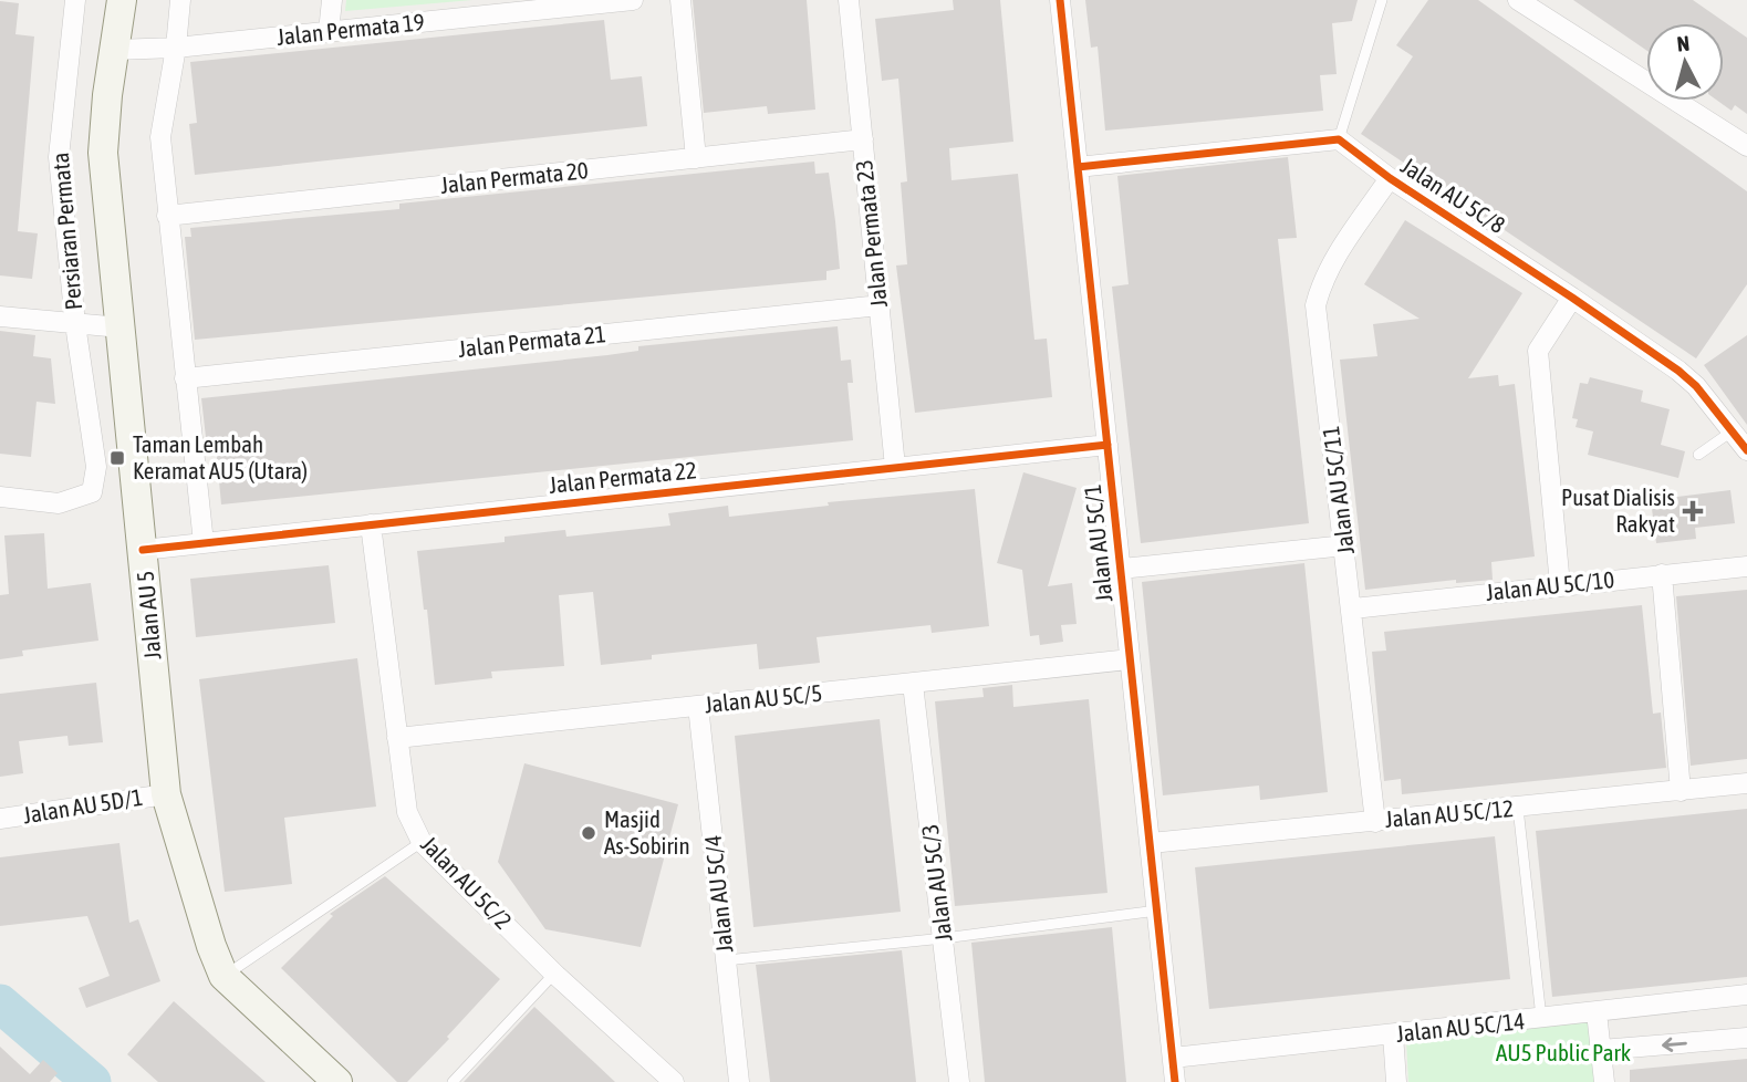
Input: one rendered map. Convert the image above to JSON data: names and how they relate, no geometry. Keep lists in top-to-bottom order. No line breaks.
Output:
{"streets":{"main road":["Jalan AU 5"],"street":["Jalan Permata 19","Jalan Permata 20","Jalan AU 5C/8","Persiaran Permata","Jalan Permata 23","Jalan Permata 21","Jalan Permata 22","Jalan AU 5C/11","Jalan AU 5C/1","Jalan AU 5C/10","Jalan AU 5C/5","Jalan AU 5D/1","Jalan AU 5C/12","Jalan AU 5C/2","Jalan AU 5C/3","Jalan AU 5C/4","Jalan AU 5C/14"]},"crossings":[["Jalan Permata 19","Jalan AU 5"],["Jalan Permata 20","Jalan Permata 23"],["Jalan AU 5C/8","Jalan AU 5C/11"],["Jalan Permata 23","Jalan Permata 21"],["Jalan Permata 23","Jalan Permata 22"],["Jalan Permata 22","Jalan AU 5C/1"],["Jalan Permata 22","Jalan AU 5"],["Jalan Permata 22","Jalan AU 5C/2"],["Jalan AU 5C/11","Jalan AU 5C/10"],["Jalan AU 5C/11","Jalan AU 5C/12"],["Jalan AU 5C/1","Jalan AU 5C/5"],["Jalan AU 5C/1","Jalan AU 5C/12"],["Jalan AU 5C/1","Jalan AU 5C/14"],["Jalan AU 5","Jalan AU 5D/1"],["Jalan AU 5C/5","Jalan AU 5C/2"],["Jalan AU 5C/5","Jalan AU 5C/3"],["Jalan AU 5C/5","Jalan AU 5C/4"]],"parks":["AU5 Public Park"],"places":{"transit":["Taman Lembah Keramat AU5 (Utara)"],"health":["Pusat Dialisis Rakyat"],"other":["Masjid As-Sobirin"]},"north":"top"}
